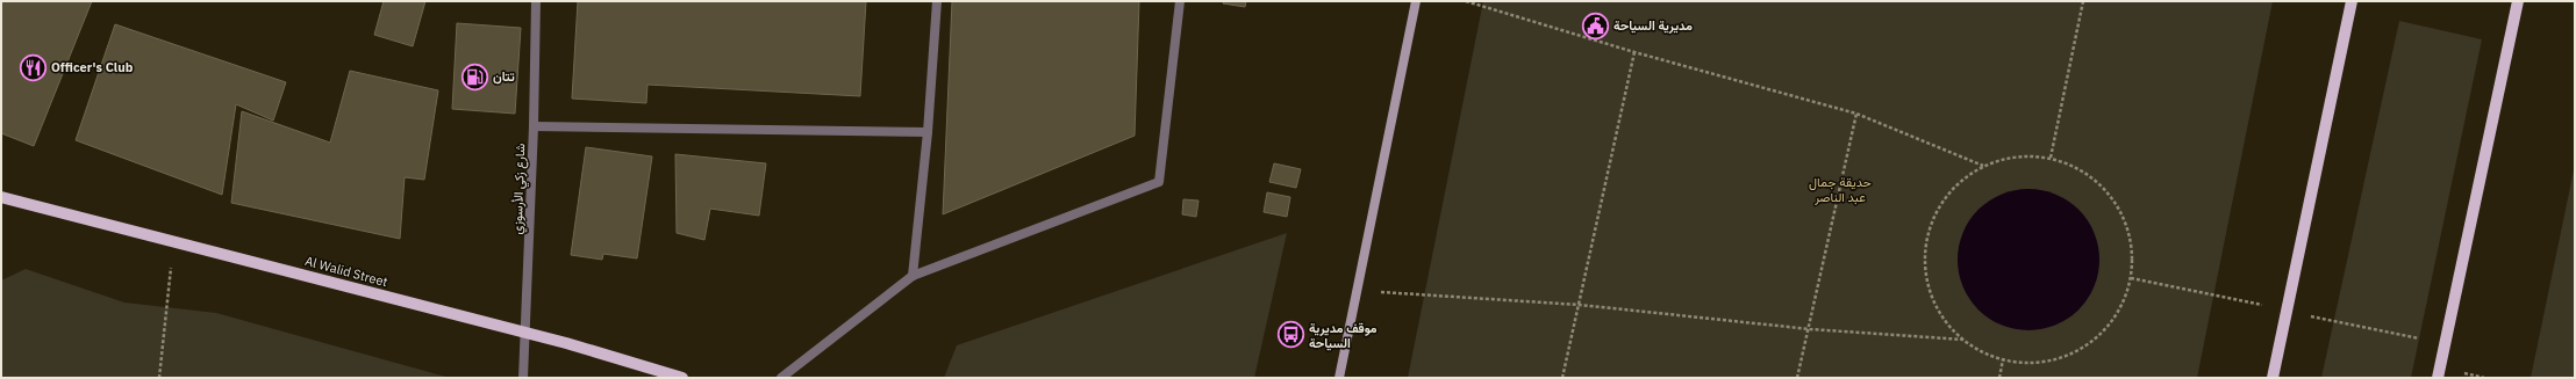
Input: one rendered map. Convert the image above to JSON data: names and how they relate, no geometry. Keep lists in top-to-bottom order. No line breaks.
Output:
{"streets":{"main road":["Al Walid Street"],"street":["شارع زكي الأرسوزي"]},"crossings":[["شارع زكي الأرسوزي","Al Walid Street"]],"parks":["حديقة جمال عبد الناصر"],"places":{"public building":["مديرية السياحة"],"restaurant":["Officer's Club"],"fuel station":["تتان"],"bus stop":["موقف مديرية السياحة"]}}
